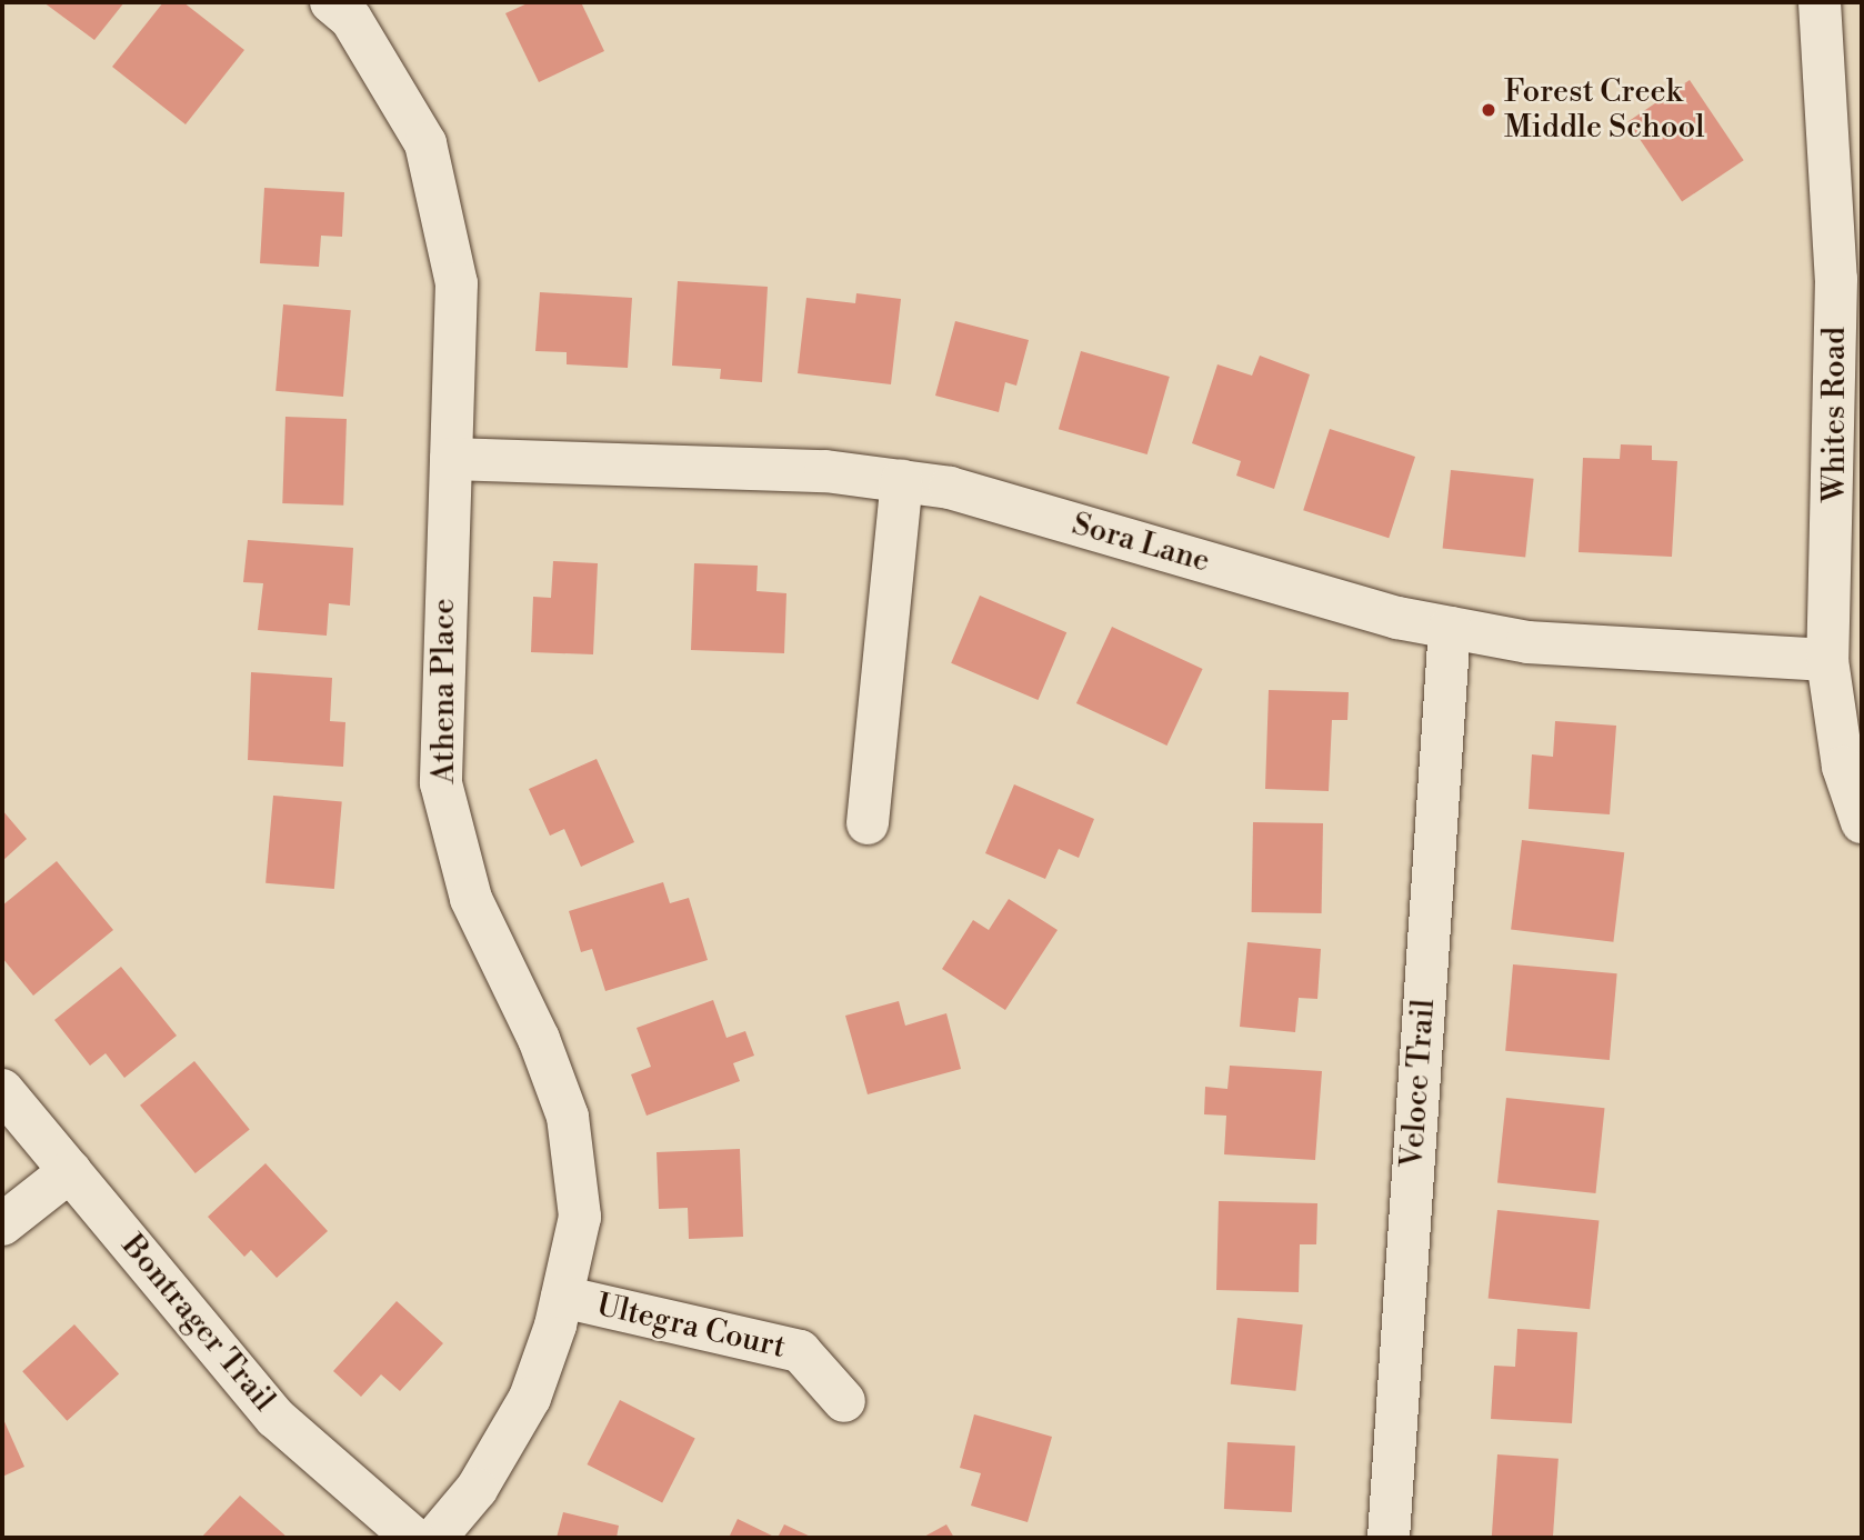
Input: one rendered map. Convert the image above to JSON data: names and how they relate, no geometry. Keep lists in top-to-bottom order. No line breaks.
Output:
{"streets":{"street":["Whites Road","Sora Lane","Athena Place","Veloce Trail","Bontrager Trail","Ultegra Court"]},"crossings":[["Whites Road","Sora Lane"],["Sora Lane","Athena Place"],["Sora Lane","Veloce Trail"],["Athena Place","Ultegra Court"]],"places":["Forest Creek Middle School"]}
